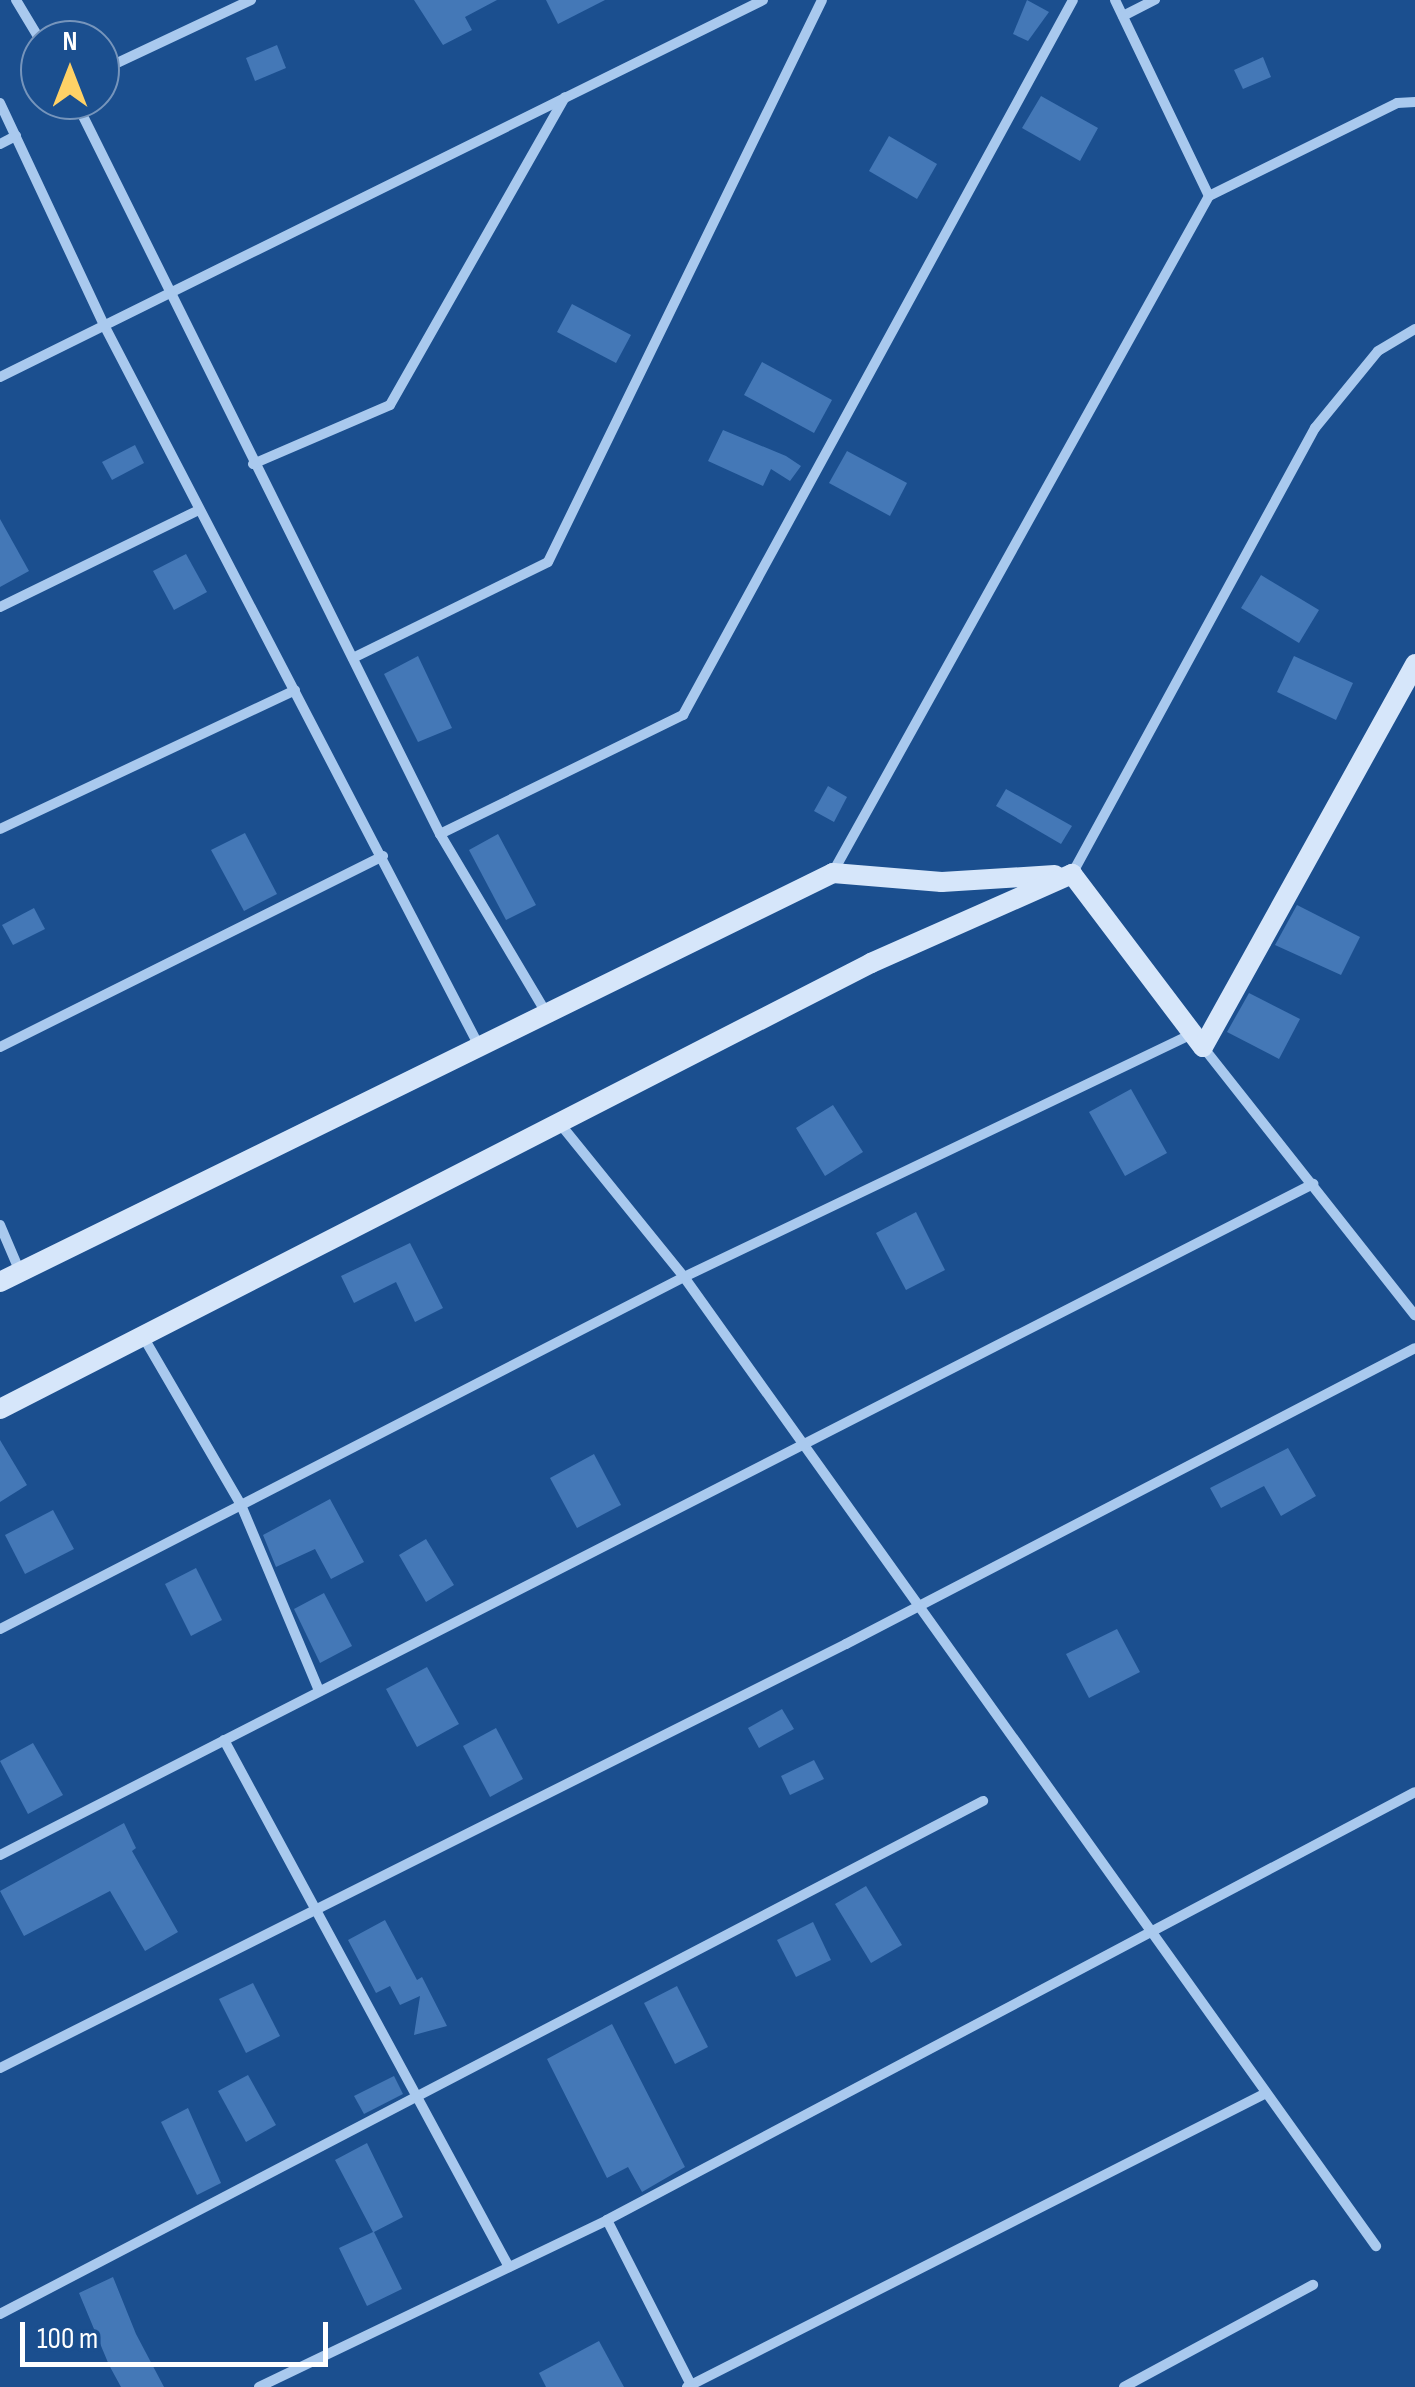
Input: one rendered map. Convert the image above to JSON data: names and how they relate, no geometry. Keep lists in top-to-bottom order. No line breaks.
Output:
{"scale_bar":"100 m","north":"top"}
